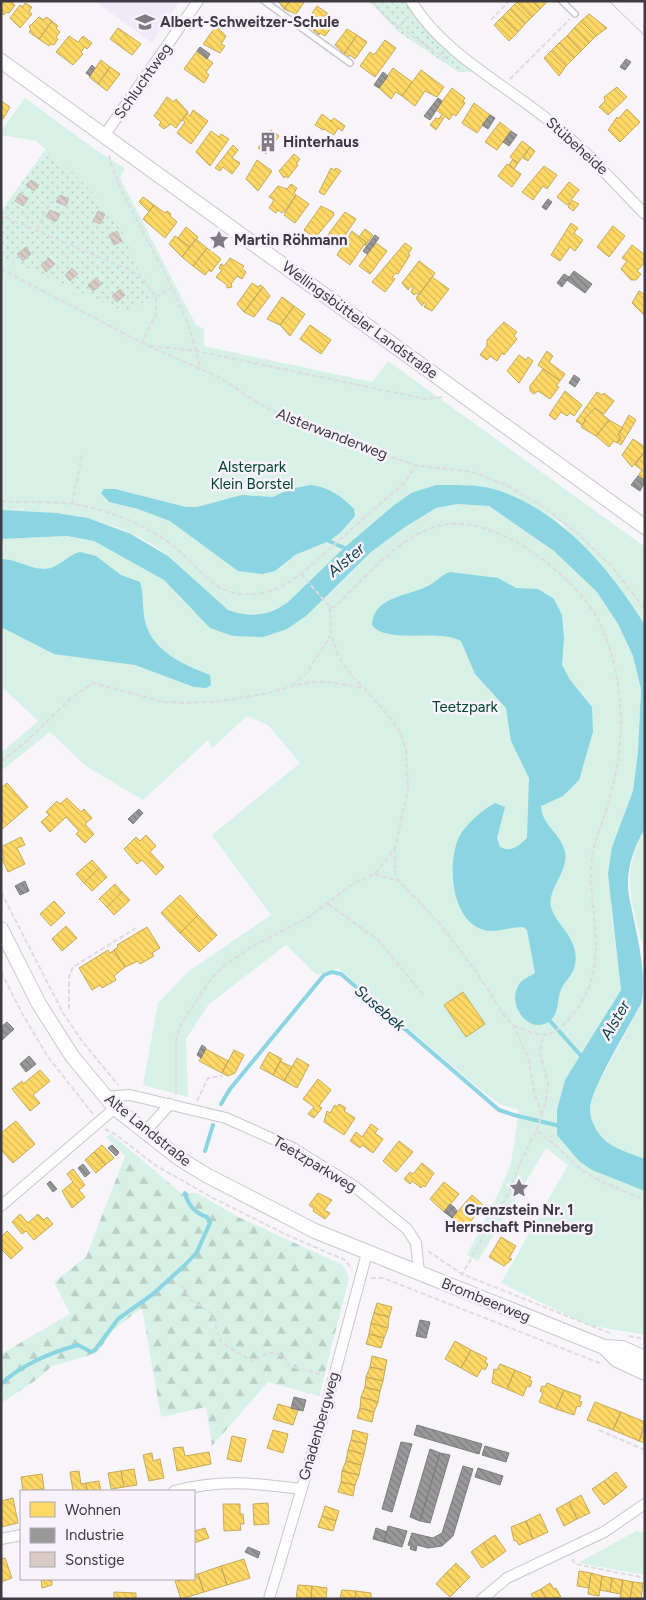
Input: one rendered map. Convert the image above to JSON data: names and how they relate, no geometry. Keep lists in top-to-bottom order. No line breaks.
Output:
{"streets":{"main road":["Wellingsbütteler Landstraße","Alte Landstraße","Brombeerweg"],"street":["Schluchtweg","Stübeheide","Teetzparkweg","Gnadenbergweg"],"path":["Alsterwanderweg"]},"crossings":[["Schluchtweg","Wellingsbütteler Landstraße"],["Alte Landstraße","Teetzparkweg"],["Alte Landstraße","Brombeerweg"],["Alte Landstraße","Gnadenbergweg"],["Brombeerweg","Gnadenbergweg"]],"water":["Alster","Susebek"],"parks":["Alsterpark Klein Borstel","Teetzpark"],"places":{"school or university":["Albert-Schweitzer-Schule"],"building":["Hinterhaus"],"place":["Martin Röhmann","Grenzstein Nr. 1 Herrschaft Pinneberg"]},"legend":["Wohnen","Industrie","Sonstige"]}
